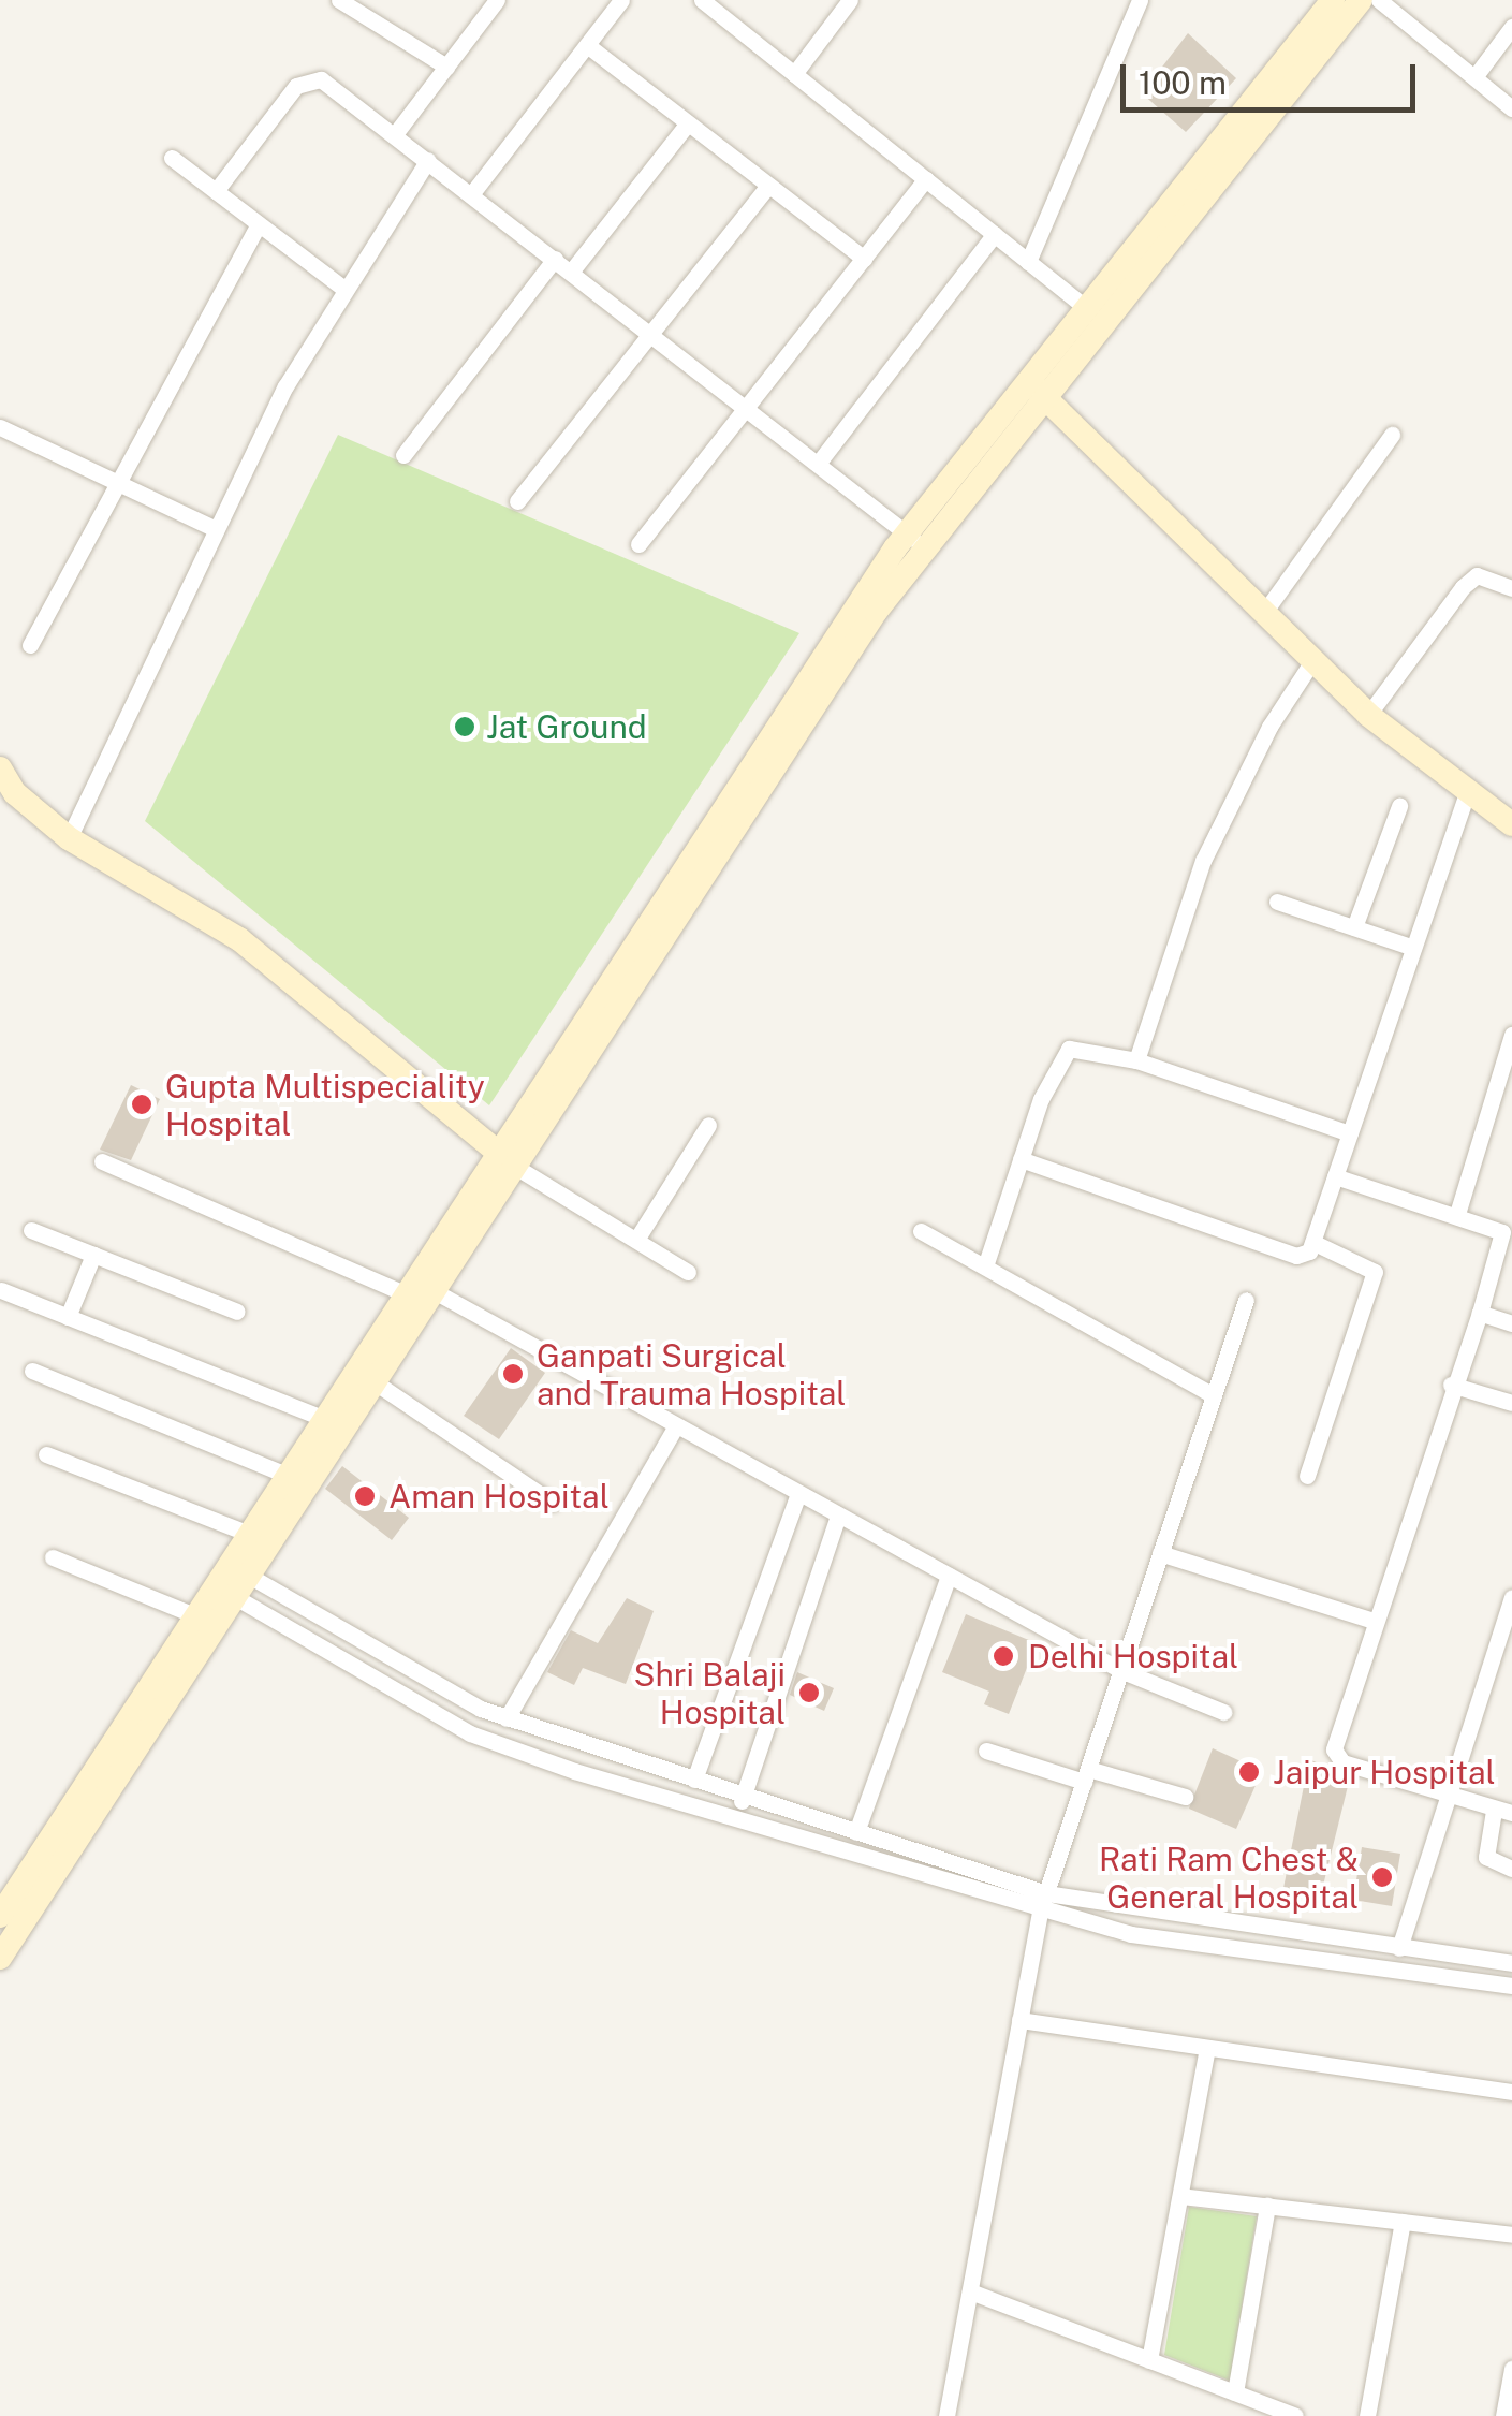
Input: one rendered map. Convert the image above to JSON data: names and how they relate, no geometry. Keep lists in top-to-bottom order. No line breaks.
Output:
{"places":["Jat Ground","Gupta Multispeciality Hospital","Ganpati Surgical and Trauma Hospital","Aman Hospital","Delhi Hospital","Shri Balaji Hospital","Jaipur Hospital","Rati Ram Chest & General Hospital"],"scale_bar":"100 m"}
